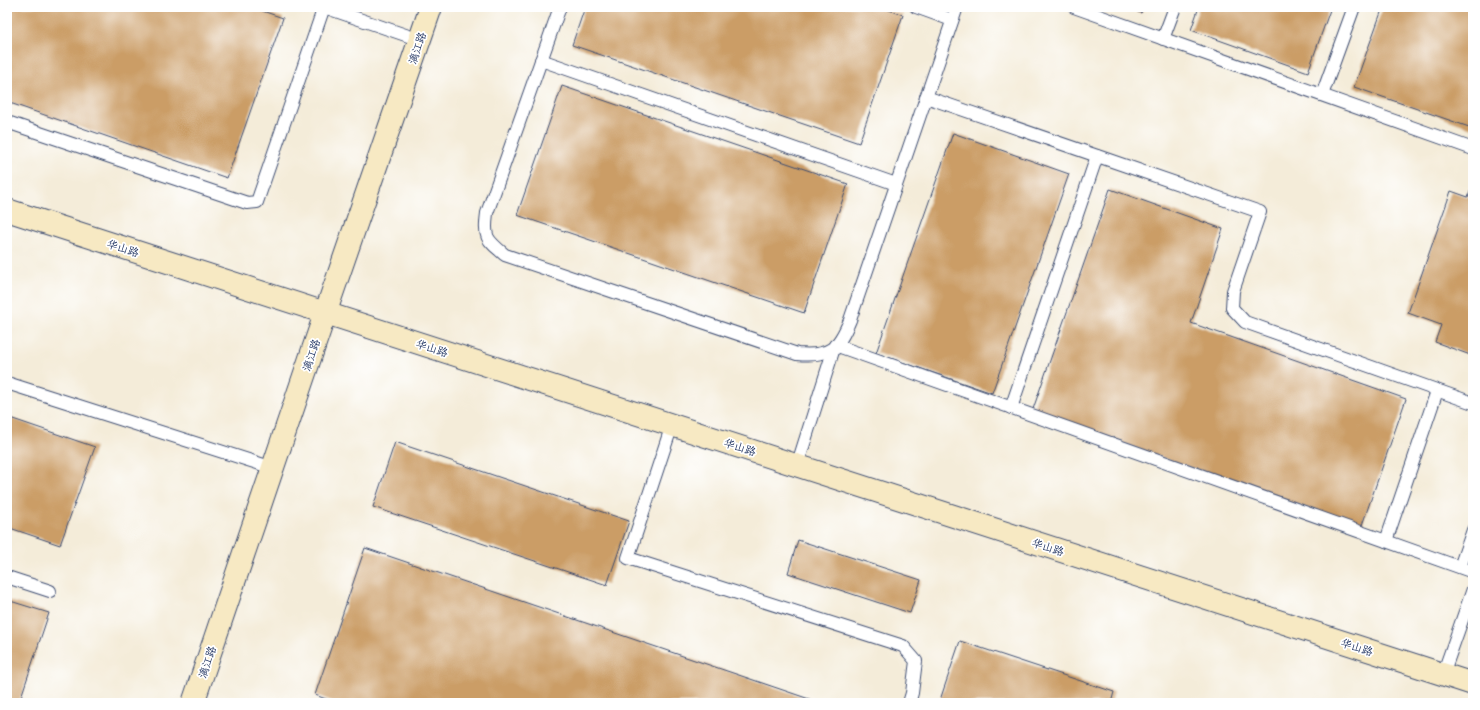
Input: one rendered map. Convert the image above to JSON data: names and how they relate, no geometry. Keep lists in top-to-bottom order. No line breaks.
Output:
{"streets":{"street":["漓江路","华山路"]},"crossings":[["漓江路","华山路"]]}
